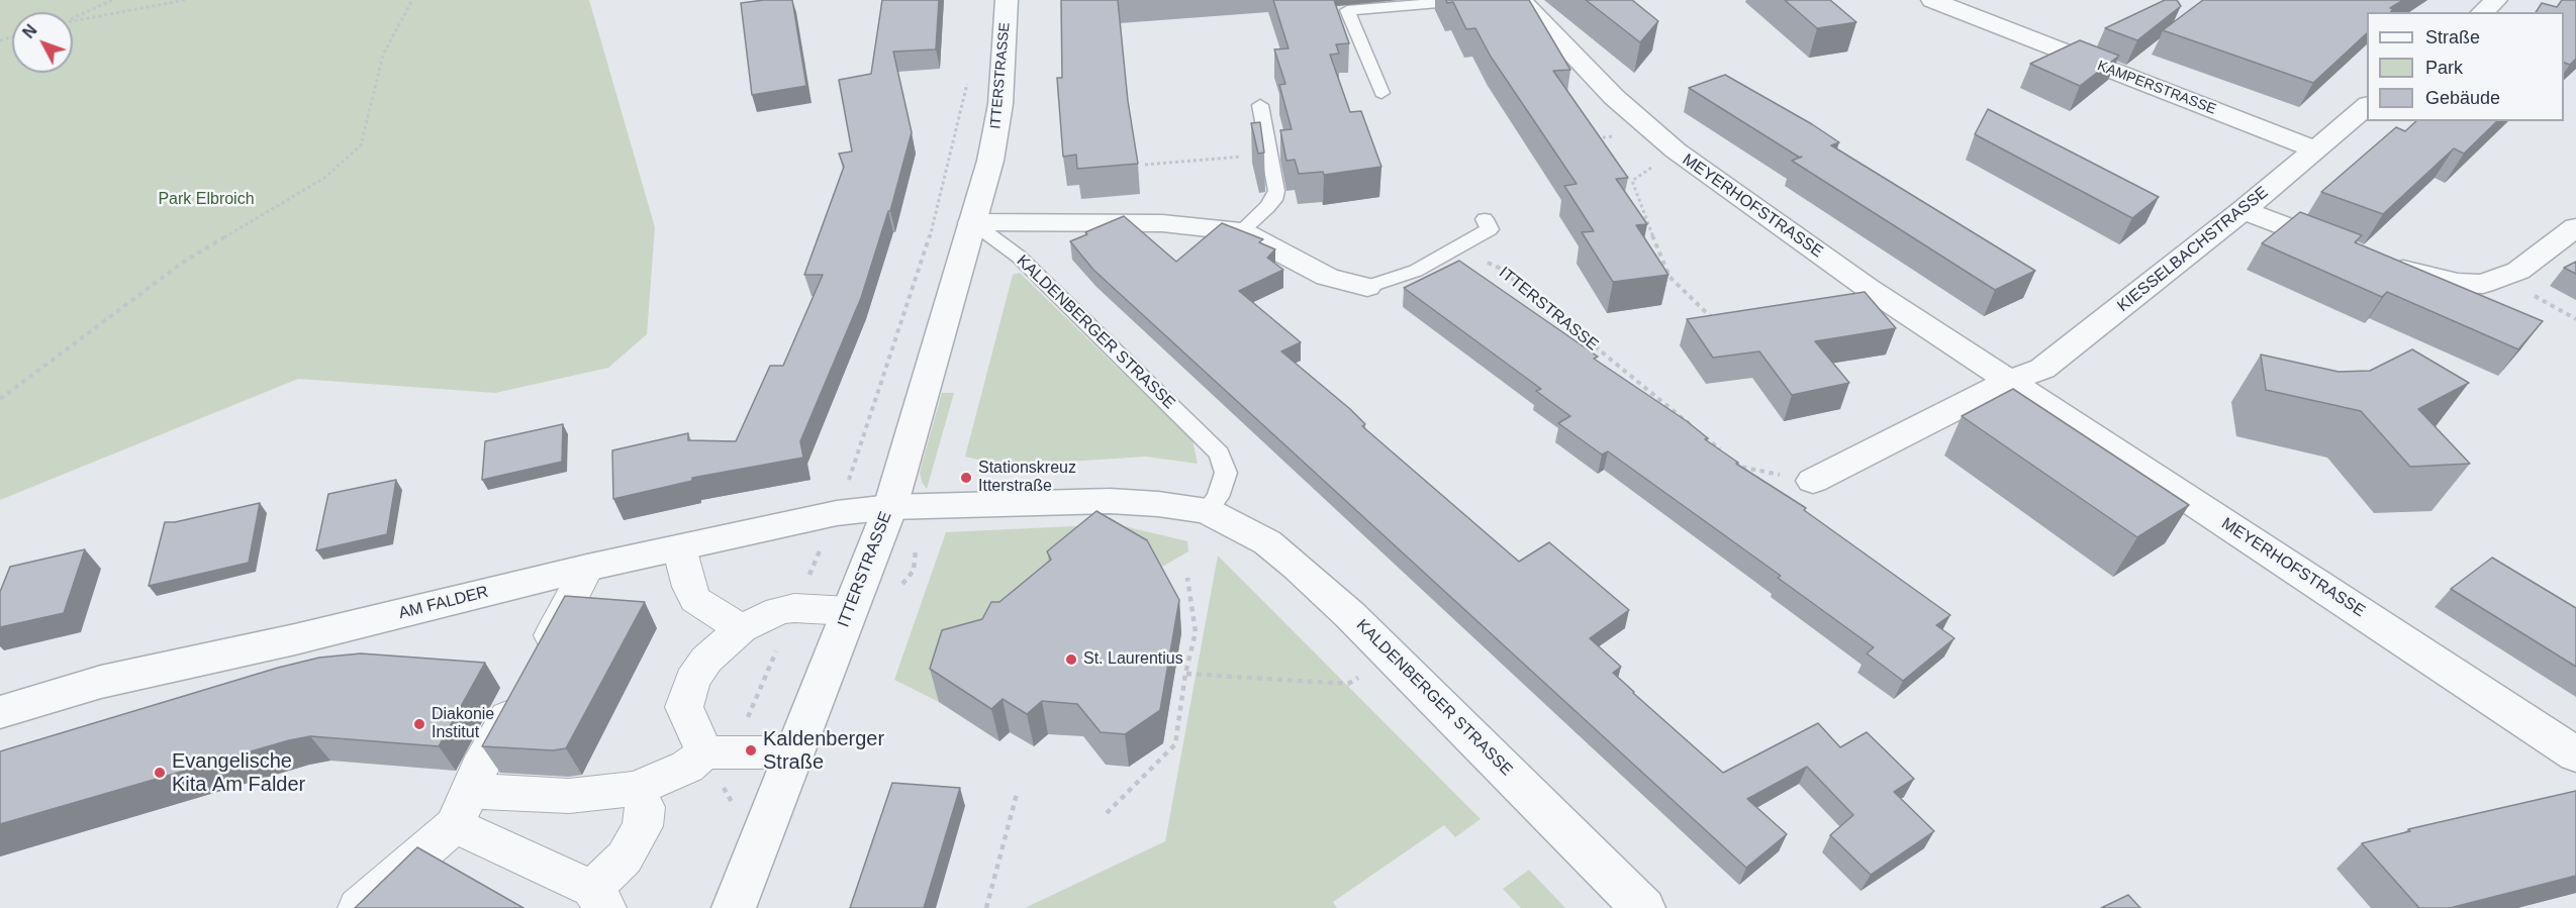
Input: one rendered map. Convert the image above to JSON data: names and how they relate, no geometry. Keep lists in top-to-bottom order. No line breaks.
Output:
{"streets":{"street":["ITTERSTRASSE","KAMPERSTRASSE","MEYERHOFSTRASSE","KIESSELBACHSTRASSE","KALDENBERGER STRASSE","AM FALDER"]},"crossings":[["ITTERSTRASSE","KALDENBERGER STRASSE"],["ITTERSTRASSE","AM FALDER"],["KAMPERSTRASSE","KIESSELBACHSTRASSE"],["MEYERHOFSTRASSE","KIESSELBACHSTRASSE"],["KALDENBERGER STRASSE","AM FALDER"]],"parks":["Park Elbroich"],"places":["Stationskreuz Itterstraße","St. Laurentius","Diakonie Institut","Kaldenberger Straße","Evangelische Kita Am Falder"],"legend":["Straße","Park","Gebäude"],"north":"top left"}
